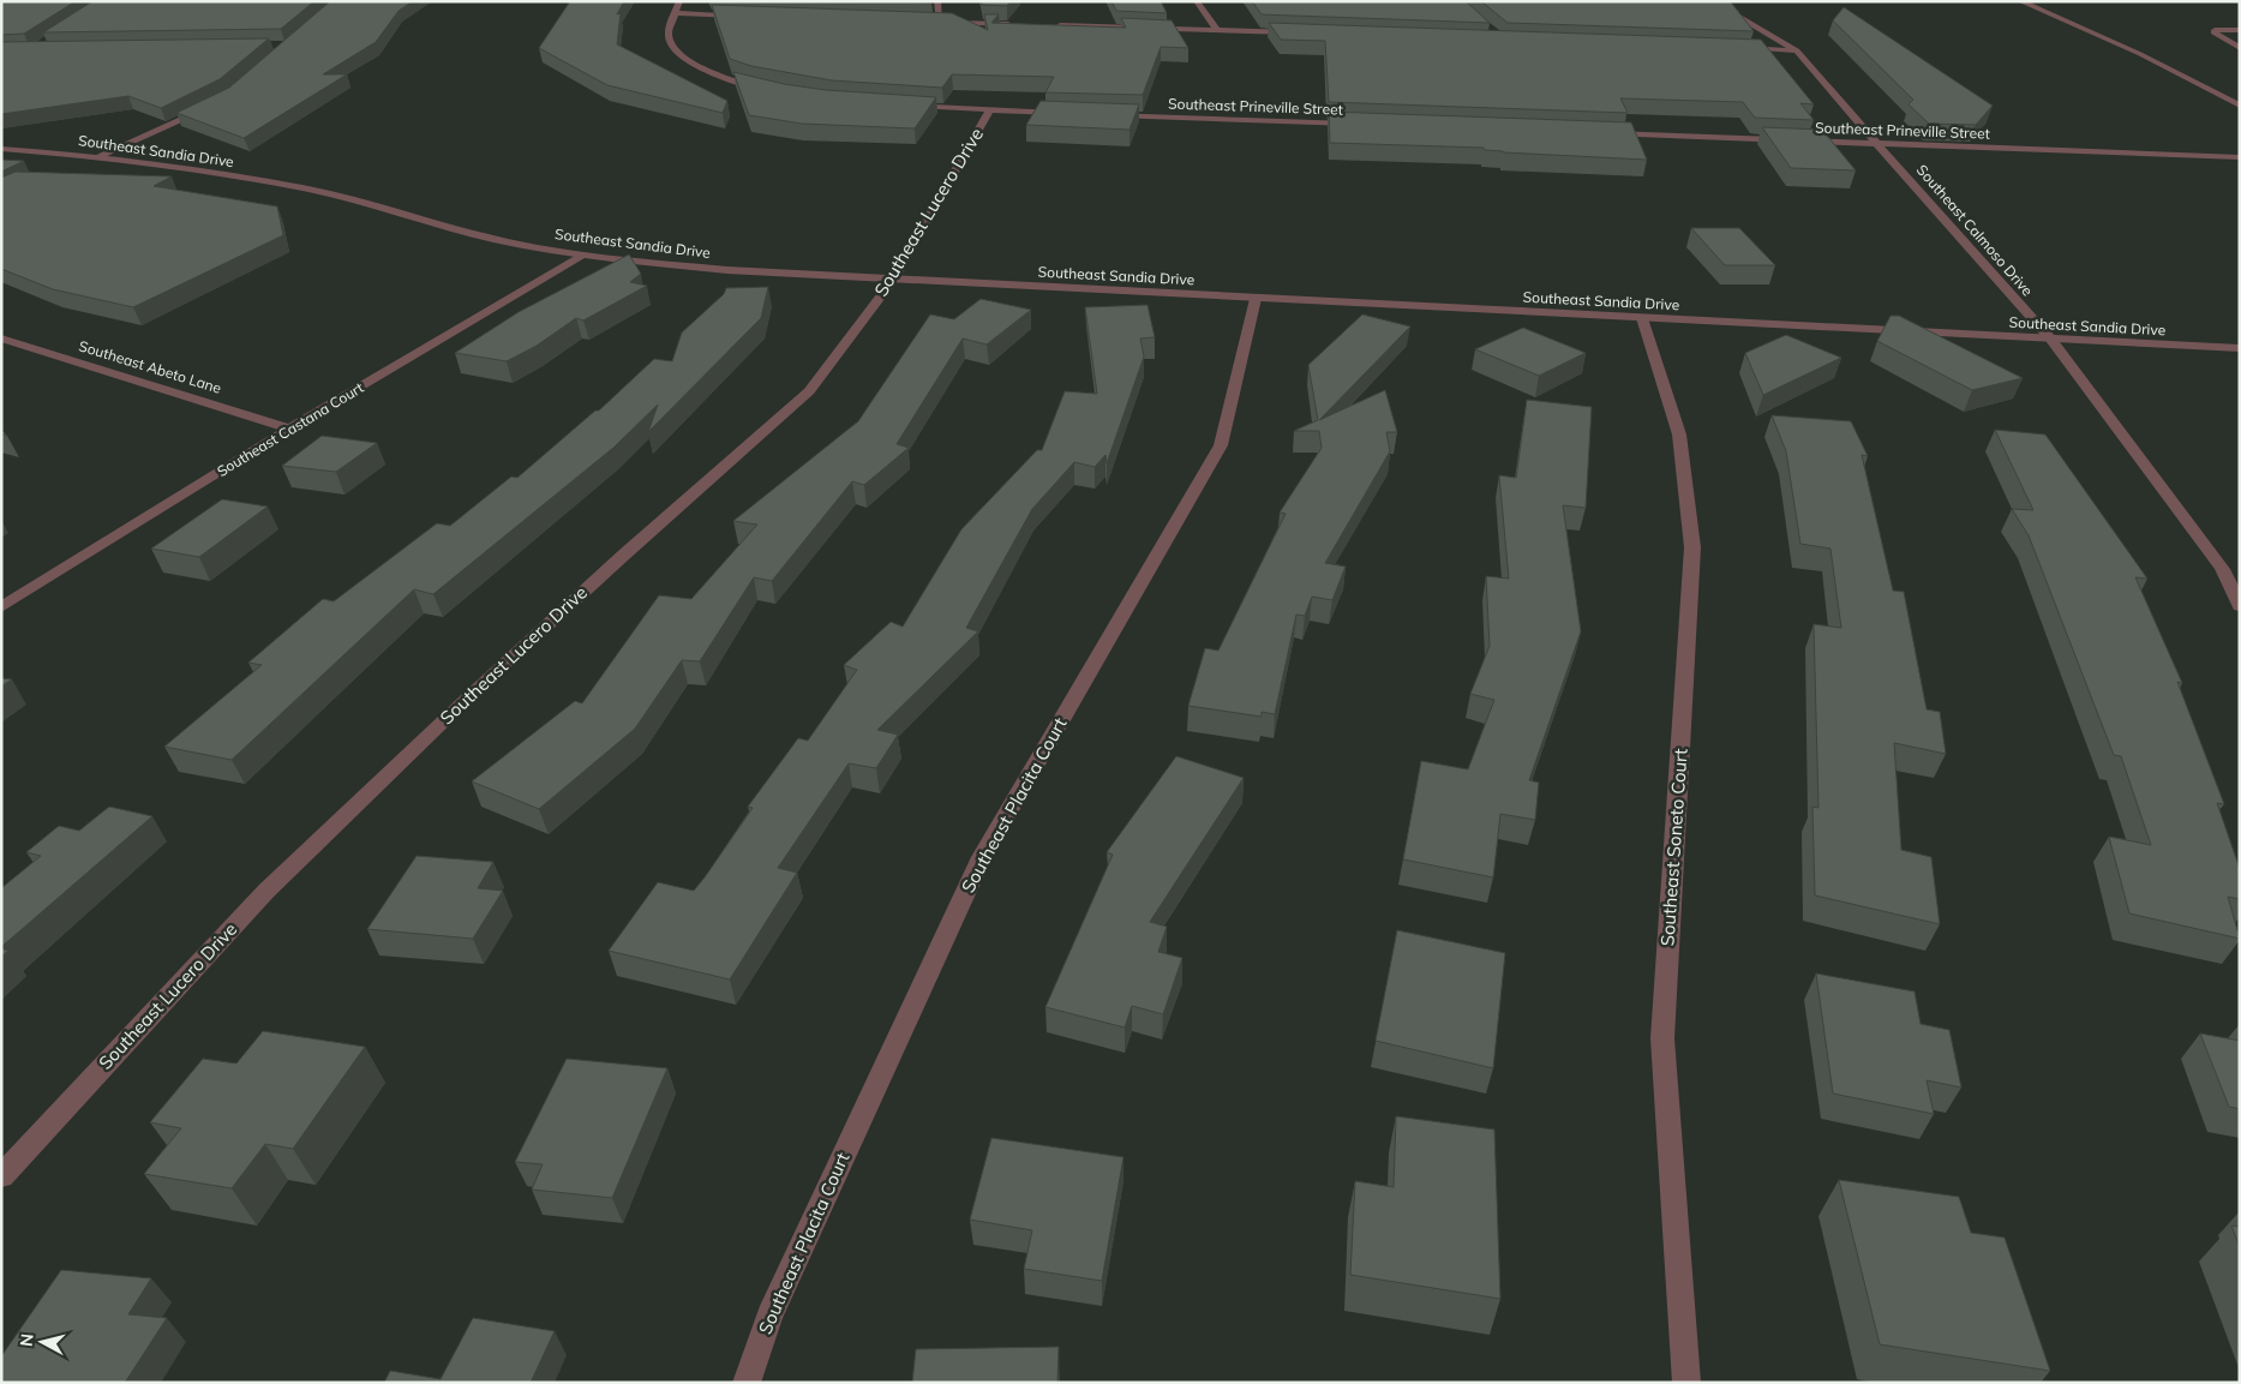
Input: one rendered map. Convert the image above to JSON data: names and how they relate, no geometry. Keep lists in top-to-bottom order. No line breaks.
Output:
{"streets":{"street":["Southeast Prineville Street","Southeast Sandia Drive","Southeast Lucero Drive","Southeast Calmoso Drive","Southeast Abeto Lane","Southeast Castana Court","Southeast Placita Court","Southeast Soneto Court"]},"crossings":[["Southeast Prineville Street","Southeast Calmoso Drive"],["Southeast Sandia Drive","Southeast Lucero Drive"],["Southeast Sandia Drive","Southeast Calmoso Drive"],["Southeast Sandia Drive","Southeast Castana Court"],["Southeast Sandia Drive","Southeast Placita Court"],["Southeast Sandia Drive","Southeast Soneto Court"],["Southeast Abeto Lane","Southeast Castana Court"]],"north":"left"}
